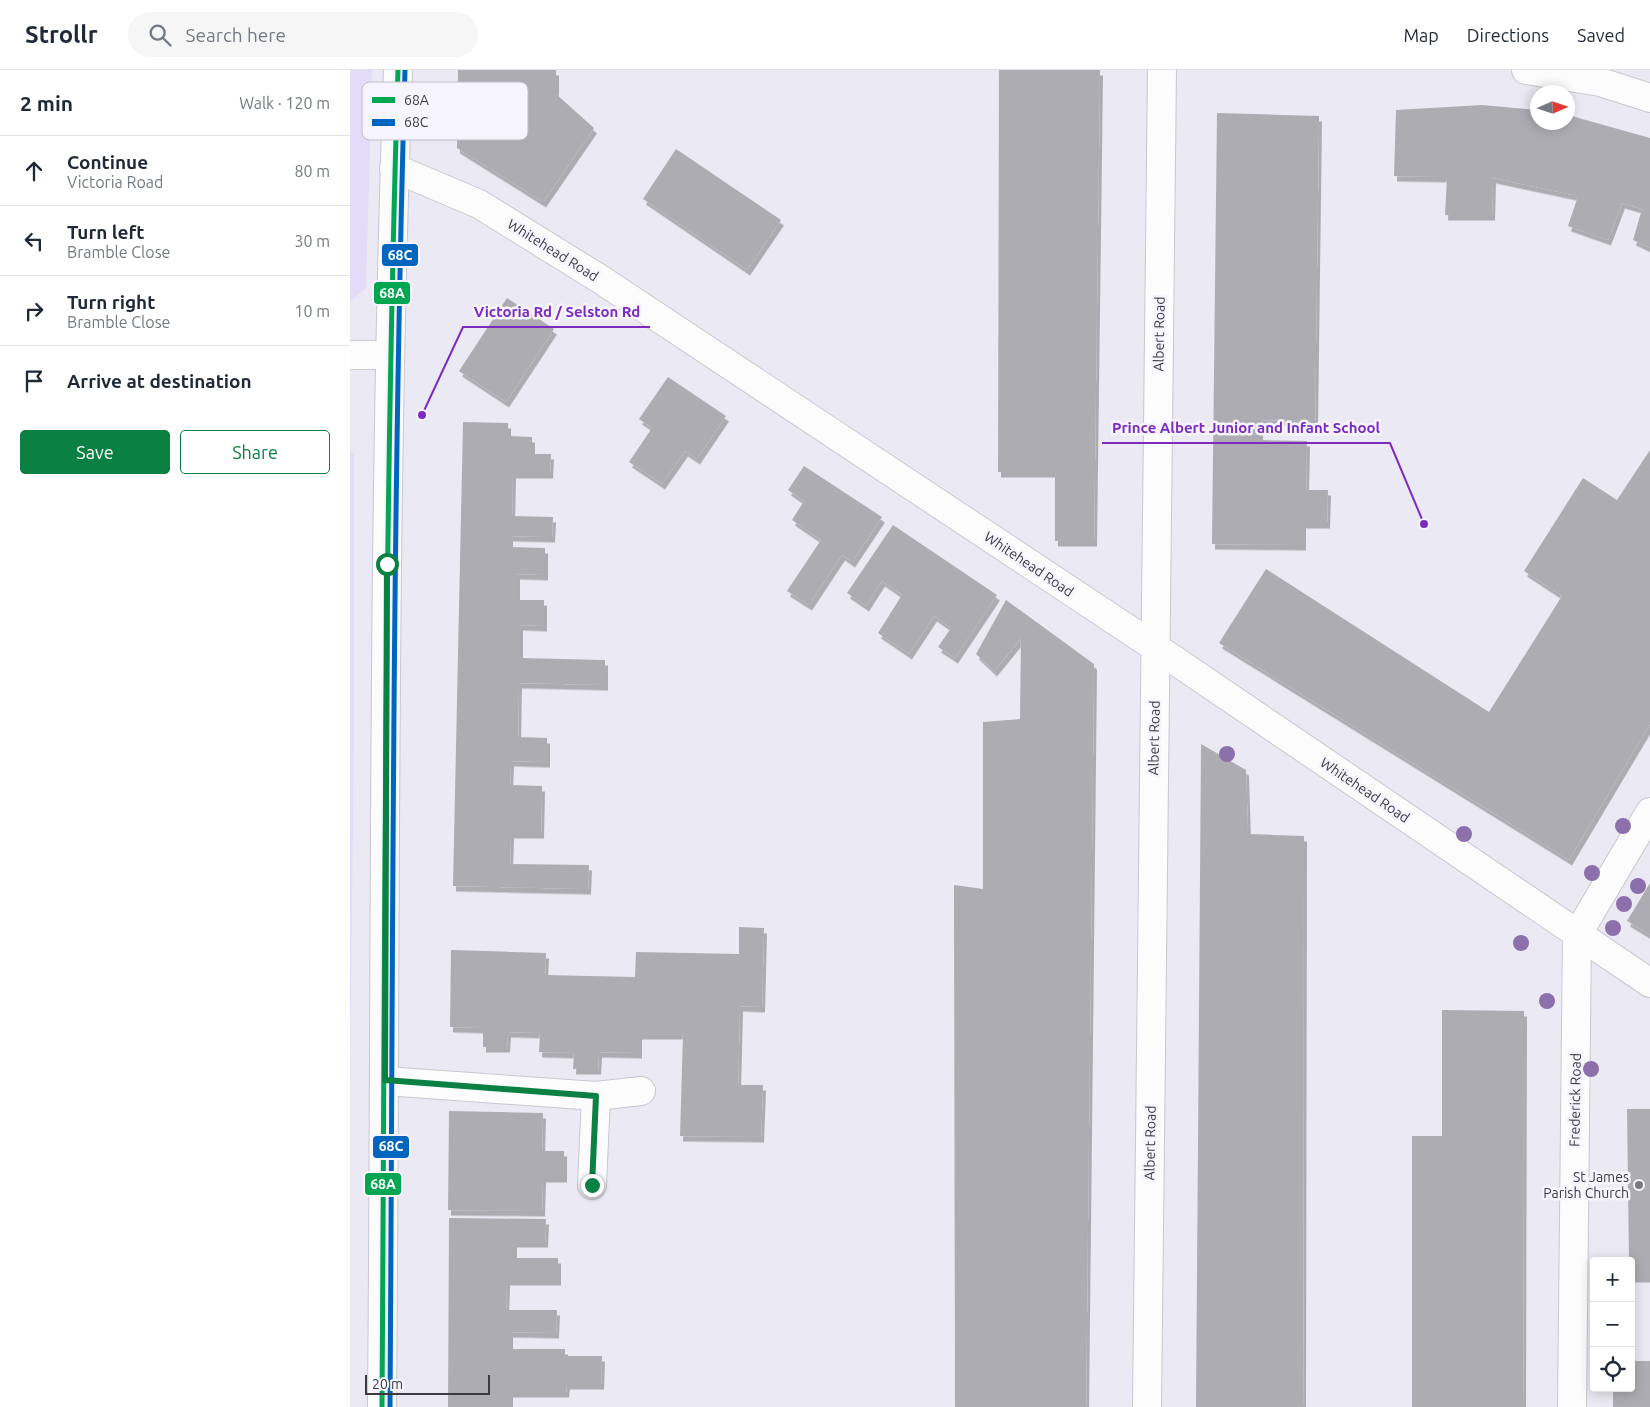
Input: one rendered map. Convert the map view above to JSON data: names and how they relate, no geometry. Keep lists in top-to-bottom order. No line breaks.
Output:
{"streets":{"street":["Whitehead Road","Albert Road","Frederick Road"]},"crossings":[["Whitehead Road","Albert Road"],["Whitehead Road","Frederick Road"]],"places":["Victoria Rd / Selston Rd","Prince Albert Junior and Infant School","St James Parish Church"],"lines":["transit line 68A","transit line 68C"],"legend":["68A","68C"],"scale_bar":"20 m","north":"right","page":{"header":"Strollr","search":"Search here","nav":["Map","Directions","Saved"],"heading":["2 min","Walk · 120 m"],"list":[["Continue","Victoria Road","80 m"],["Turn left","Bramble Close","30 m"],["Turn right","Bramble Close","10 m"],"Arrive at destination"],"buttons":["Save","Share"],"map_buttons":["+","−"],"scale":"20 m"}}
